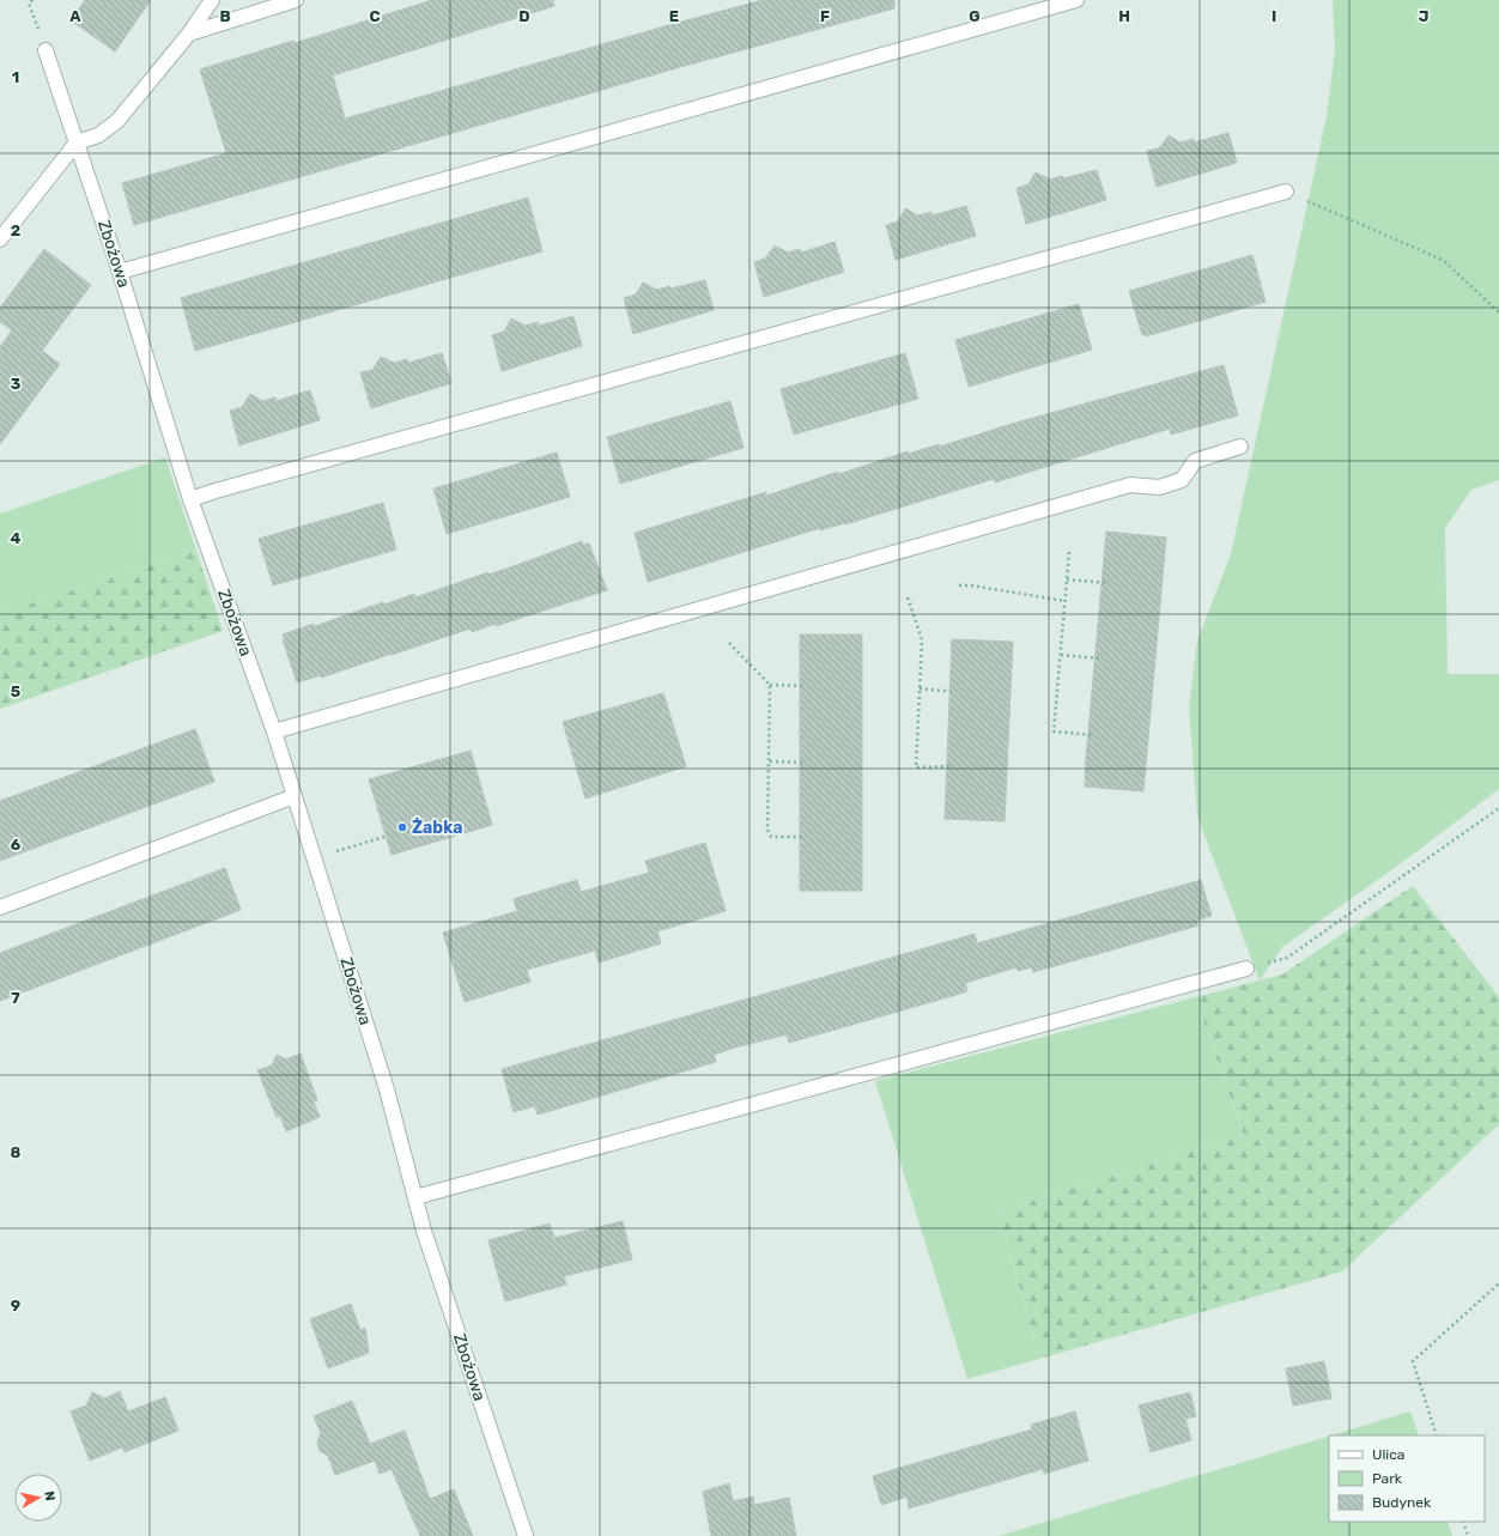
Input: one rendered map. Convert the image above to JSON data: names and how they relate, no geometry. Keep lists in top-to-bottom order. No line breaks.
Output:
{"streets":{"street":["Zbożowa"]},"places":["Żabka"],"legend":["Ulica","Park","Budynek"],"north":"right","grid":{"columns":["A","B","C","D","E","F","G","H","I","J"],"rows":["1","2","3","4","5","6","7","8","9"]}}
